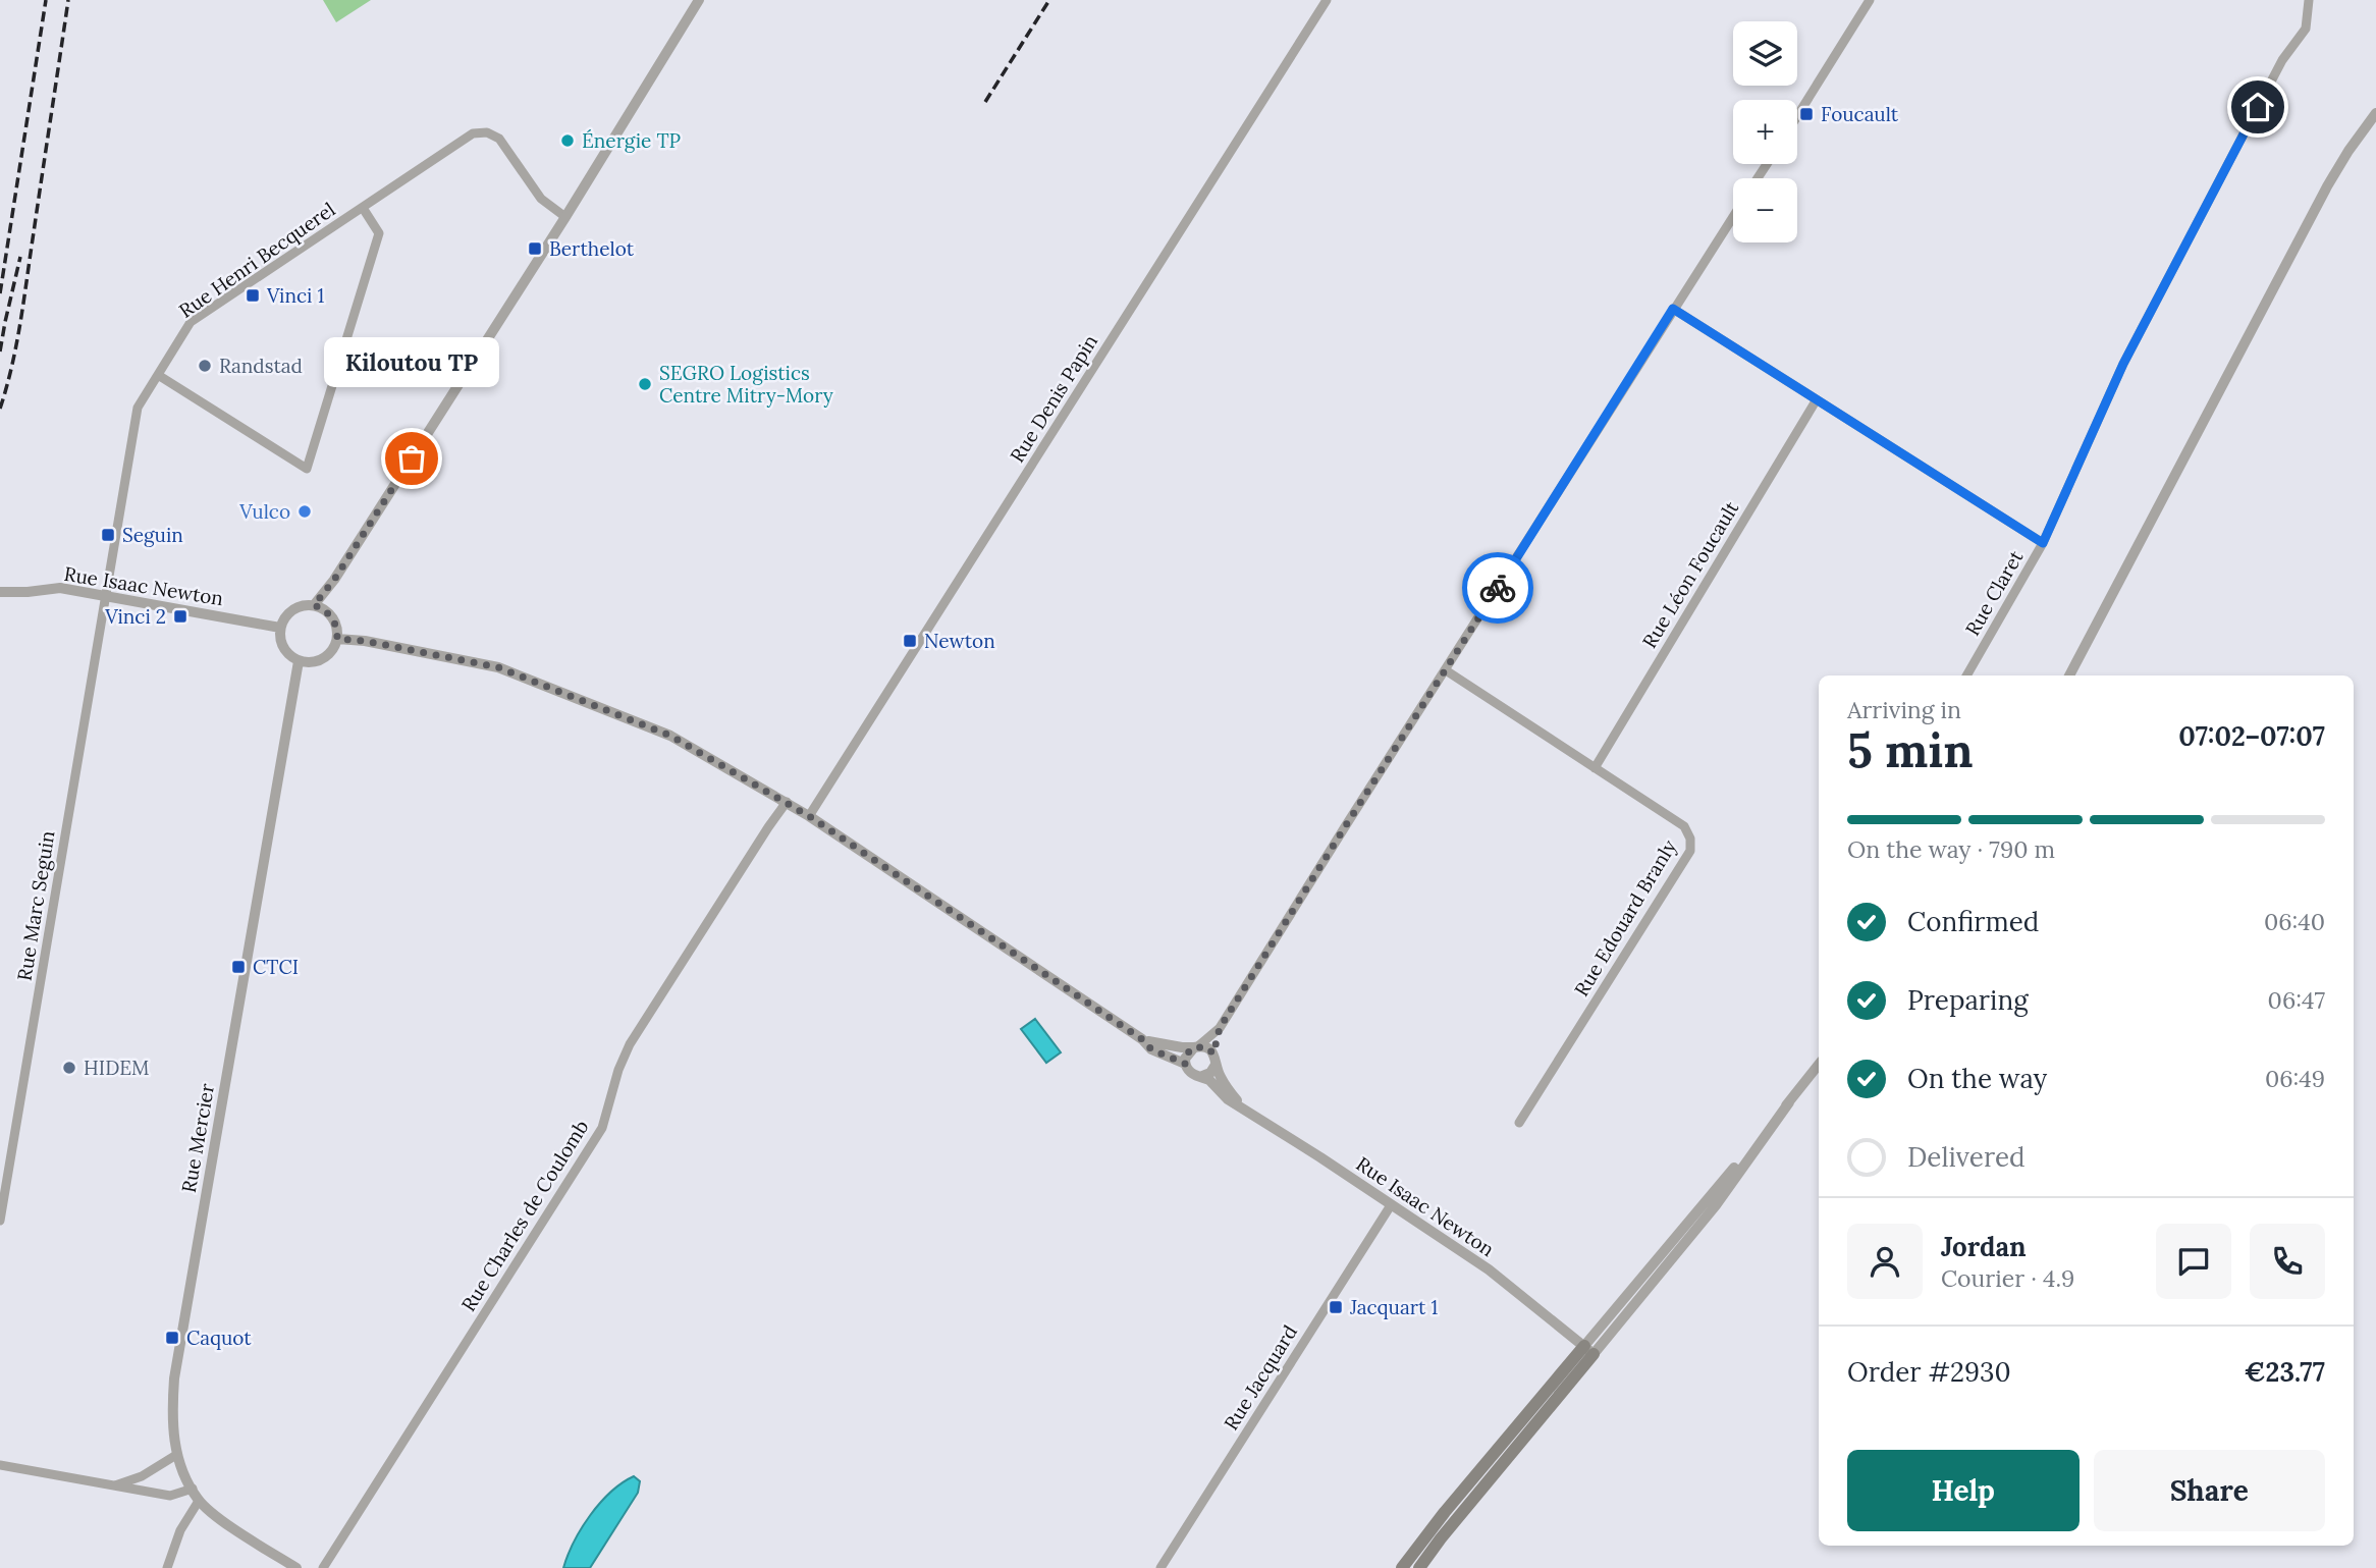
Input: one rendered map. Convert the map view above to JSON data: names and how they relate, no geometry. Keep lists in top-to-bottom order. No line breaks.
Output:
{"streets":{"street":["Rue Henri Becquerel","Rue Denis Papin","Rue Léon Foucault","Rue Isaac Newton","Rue Claret","Rue Marc Seguin","Rue Edouard Branly","Rue Mercier","Rue Charles de Coulomb","Rue Jacquard"]},"crossings":[["Rue Henri Becquerel","Rue Isaac Newton"],["Rue Henri Becquerel","Rue Marc Seguin"],["Rue Léon Foucault","Rue Edouard Branly"],["Rue Isaac Newton","Rue Marc Seguin"],["Rue Isaac Newton","Rue Mercier"],["Rue Isaac Newton","Rue Jacquard"]],"places":{"transit":["Foucault","Berthelot","Vinci 1","Seguin","Vinci 2","Newton","CTCI","Jacquart 1","Caquot"],"other":["Énergie TP","Randstad","SEGRO Logistics Centre Mitry-Mory","Kiloutou TP","Vulco","HIDEM"]},"page":{"map_buttons":["+","−"],"bubble":"Kiloutou TP","heading":["5 min","Arriving in","07:02–07:07"],"panel":["Jordan","Courier · 4.9","Order #2930","€23.77"],"bar":"On the way · 790 m","list":[["Confirmed","06:40"],["Preparing","06:47"],["On the way","06:49"],"Delivered"],"buttons":["Help","Share"]}}
